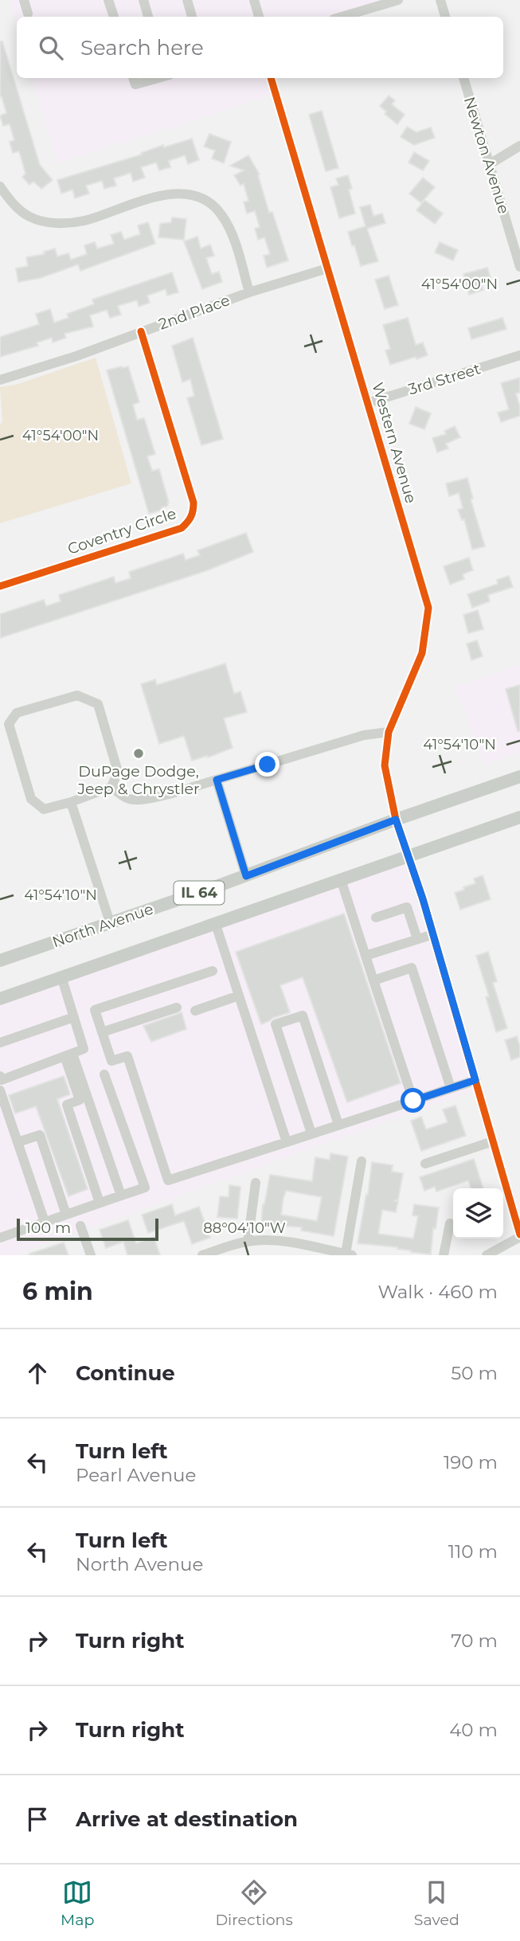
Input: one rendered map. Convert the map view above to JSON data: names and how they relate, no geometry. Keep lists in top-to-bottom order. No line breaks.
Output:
{"streets":{"main road":["IL 64","North Avenue"],"street":["Newton Avenue","2nd Place","3rd Street","Western Avenue","Coventry Circle"]},"crossings":[["2nd Place","Western Avenue"],["2nd Place","Coventry Circle"],["3rd Street","Western Avenue"],["Western Avenue","IL 64"],["Western Avenue","North Avenue"]],"places":["DuPage Dodge, Jeep & Chrystler"],"scale_bar":"100 m","page":{"search":"Search here","scale":"100 m","heading":["6 min","Walk · 460 m"],"list":[["Continue","50 m"],["Turn left","Pearl Avenue","190 m"],["Turn left","North Avenue","110 m"],["Turn right","70 m"],["Turn right","40 m"],"Arrive at destination"],"nav":["Map","Directions","Saved"]},"coordinates":["41°54'00\"N","41°54'10\"N","88°04'10\"W"]}
